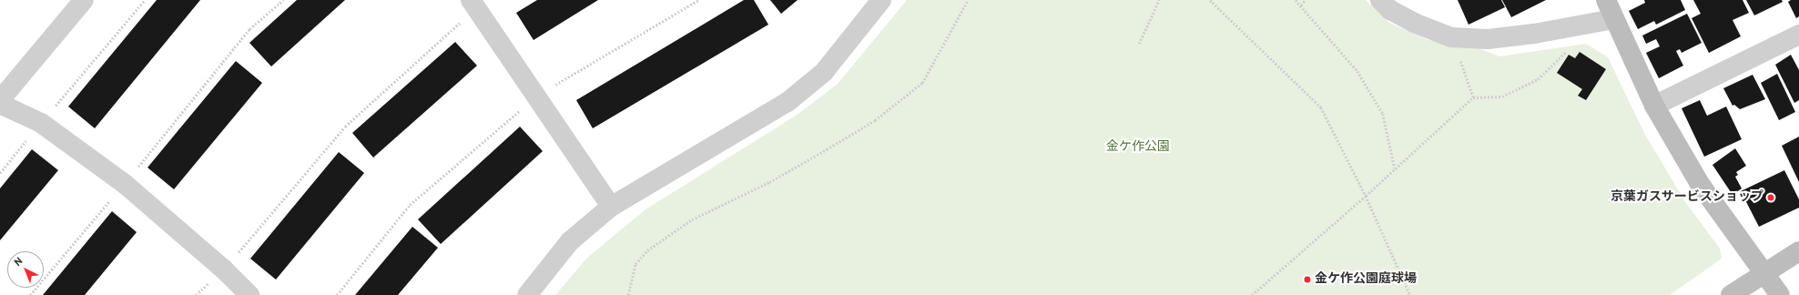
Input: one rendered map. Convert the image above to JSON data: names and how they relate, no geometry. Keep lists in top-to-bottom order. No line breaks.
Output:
{"parks":["金ケ作公園"],"places":["京葉ガスサービスショップ","金ケ作公園庭球場"],"north":"top left"}
